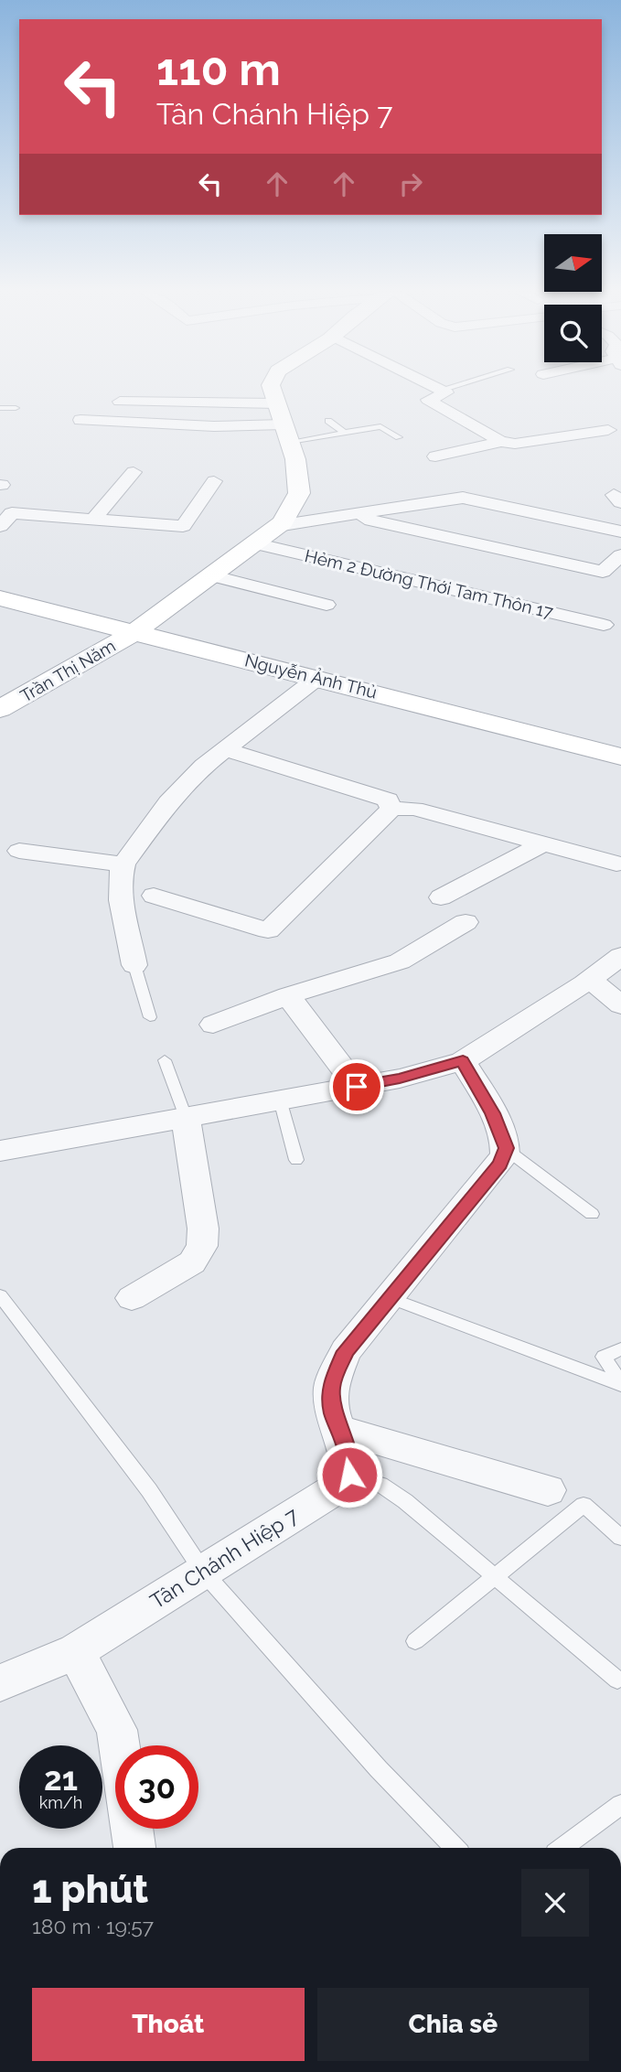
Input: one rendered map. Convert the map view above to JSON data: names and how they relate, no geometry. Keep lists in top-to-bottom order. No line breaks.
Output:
{"streets":{"street":["Hẻm 2 Đường Thới Tam Thôn 17","Trần Thị Năm","Nguyễn Ảnh Thủ","Tân Chánh Hiệp 7"]},"crossings":[["Hẻm 2 Đường Thới Tam Thôn 17","Trần Thị Năm"],["Trần Thị Năm","Nguyễn Ảnh Thủ"]],"north":"right","page":{"turn":["110 m","Tân Chánh Hiệp 7"],"speed":"21 km/h","limit":"30","heading":["1 phút","180 m · 19:57"],"buttons":["Thoát","Chia sẻ"]}}
